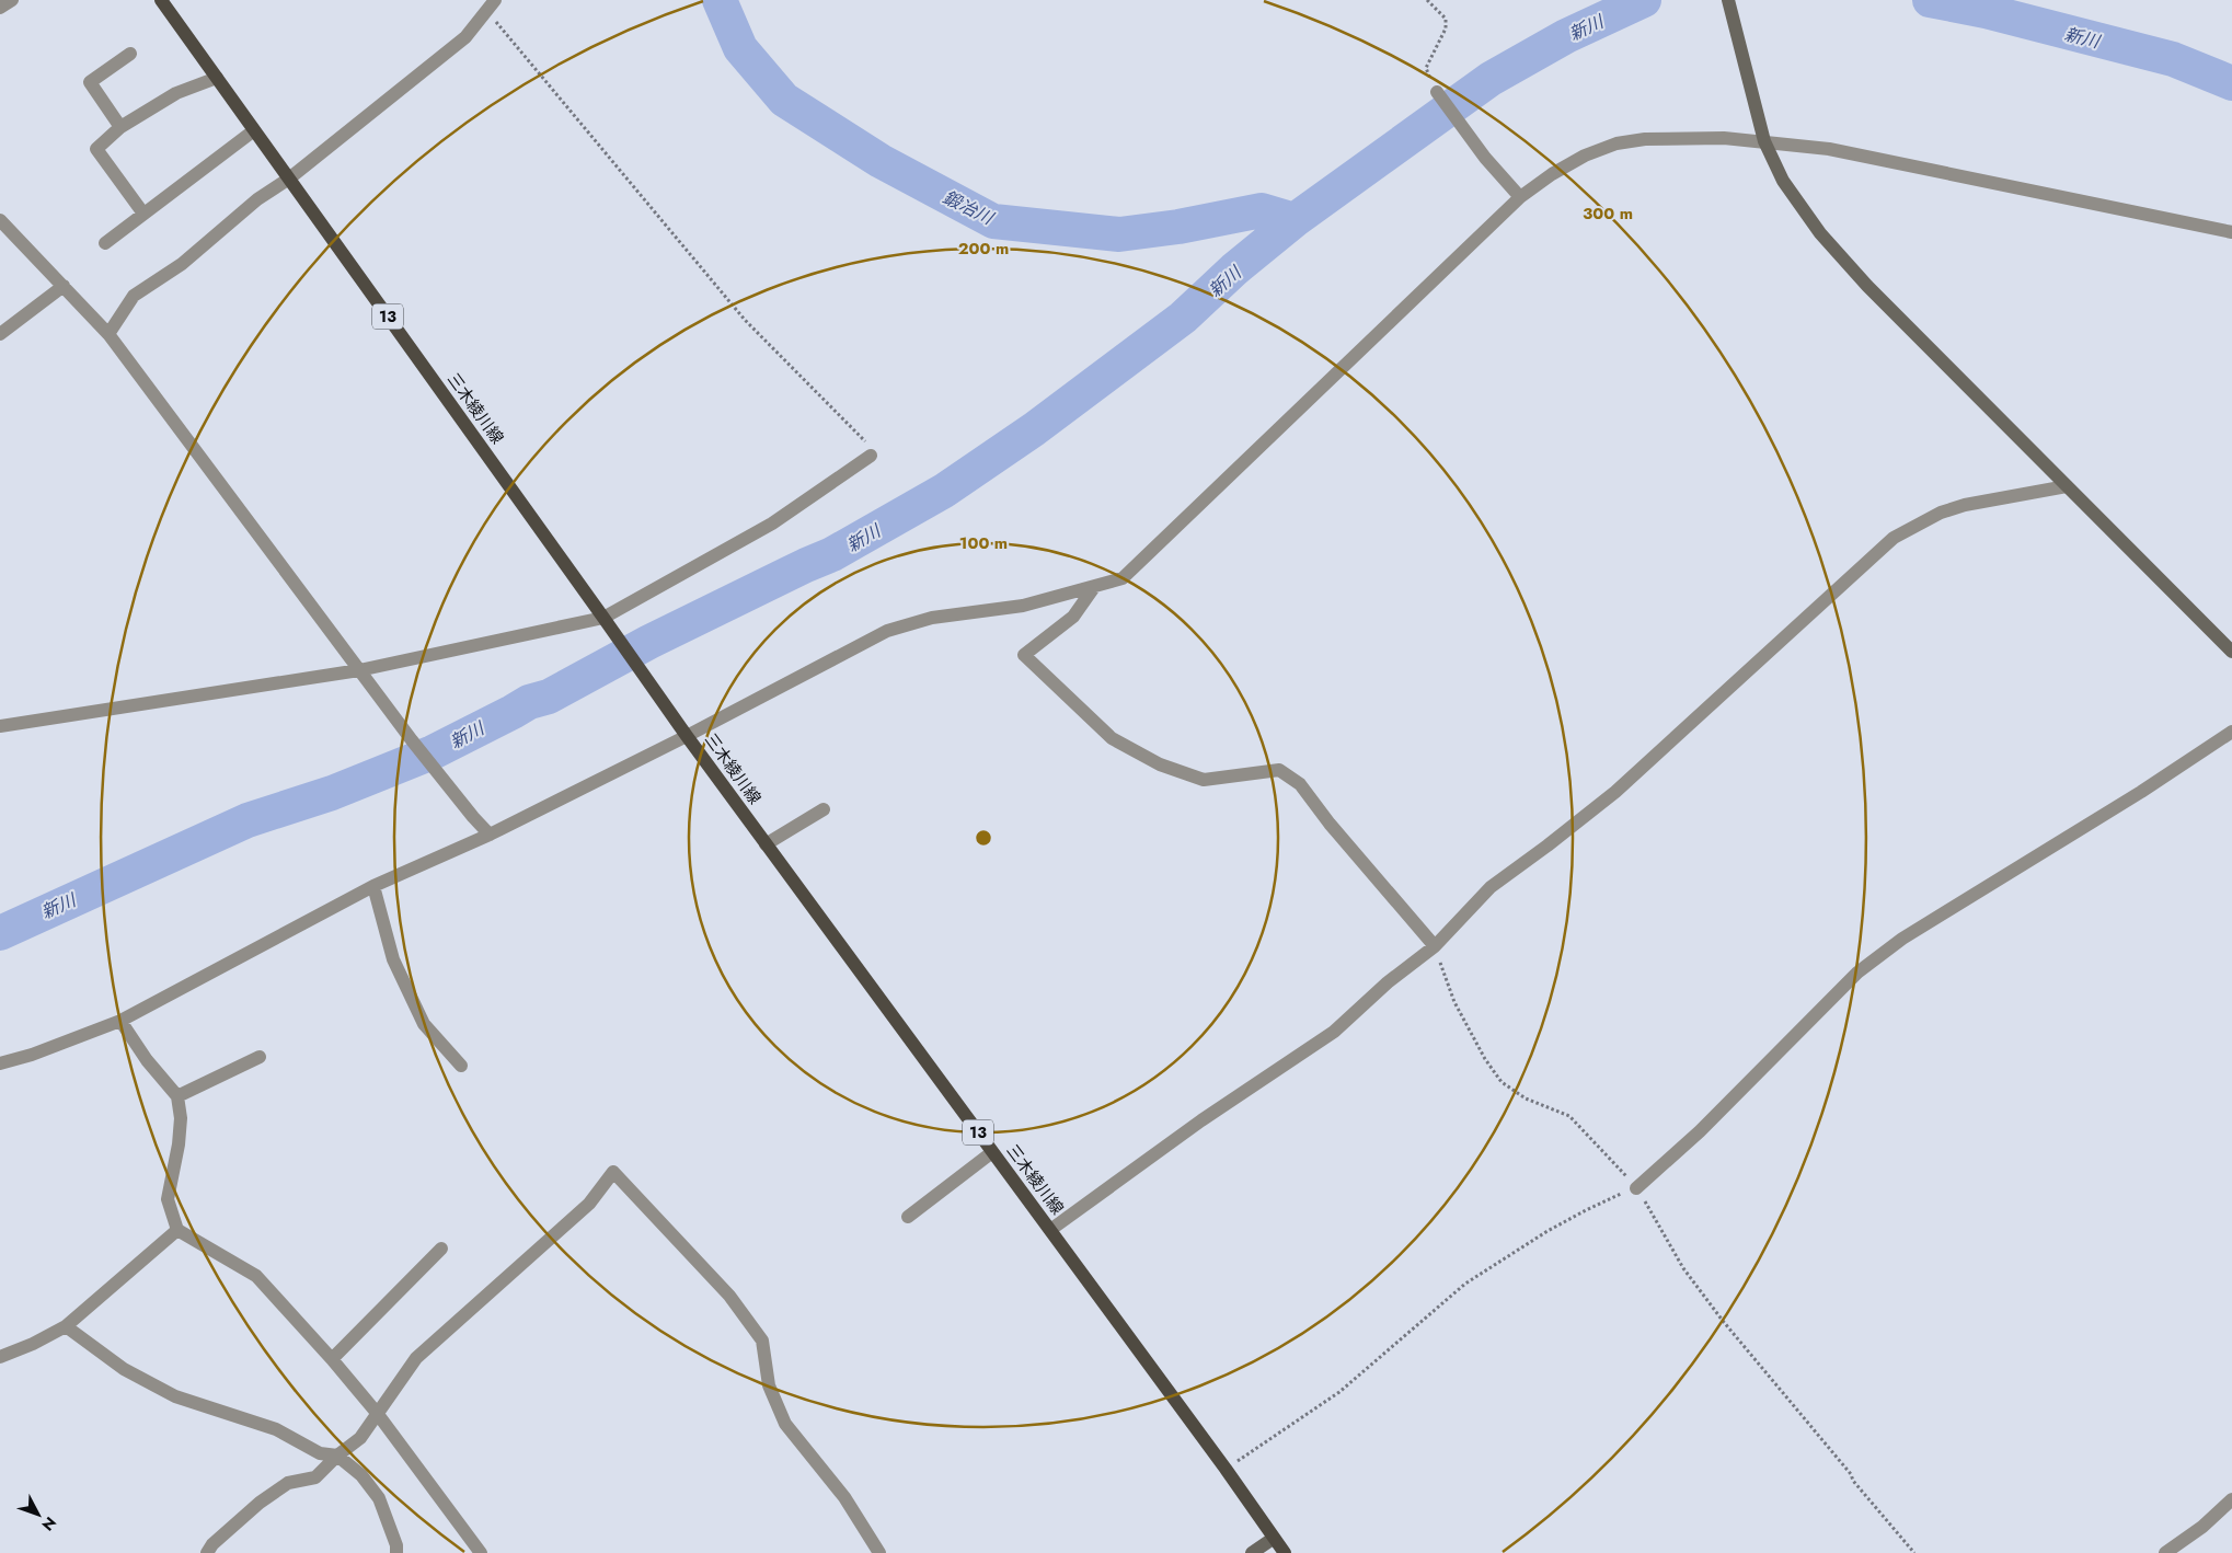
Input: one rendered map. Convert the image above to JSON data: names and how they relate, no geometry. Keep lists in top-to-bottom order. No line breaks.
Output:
{"streets":{"main road":["13","三木綾川線"]},"water":["新川","鍛冶川"],"north":"bottom right","rings":["300 m","200 m","100 m"]}
